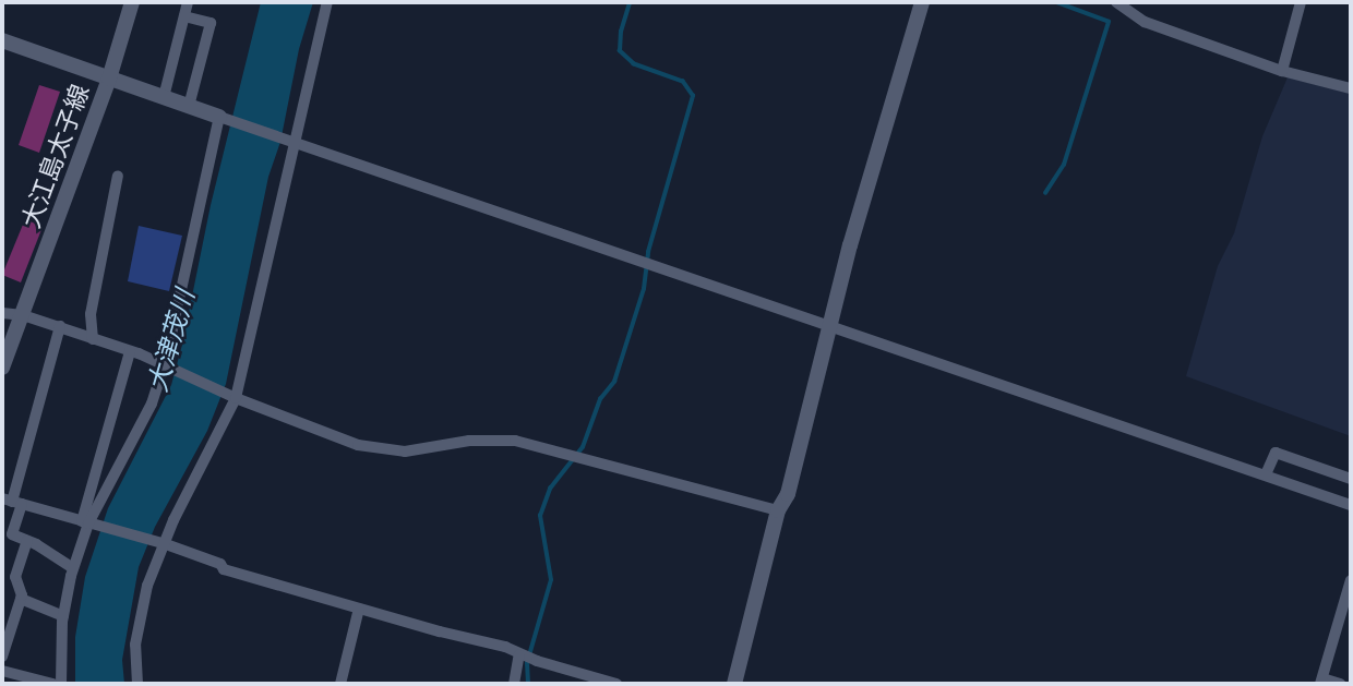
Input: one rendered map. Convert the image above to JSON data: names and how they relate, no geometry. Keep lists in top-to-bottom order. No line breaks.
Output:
{"streets":{"street":["大江島太子線"]},"water":["大津茂川"]}
